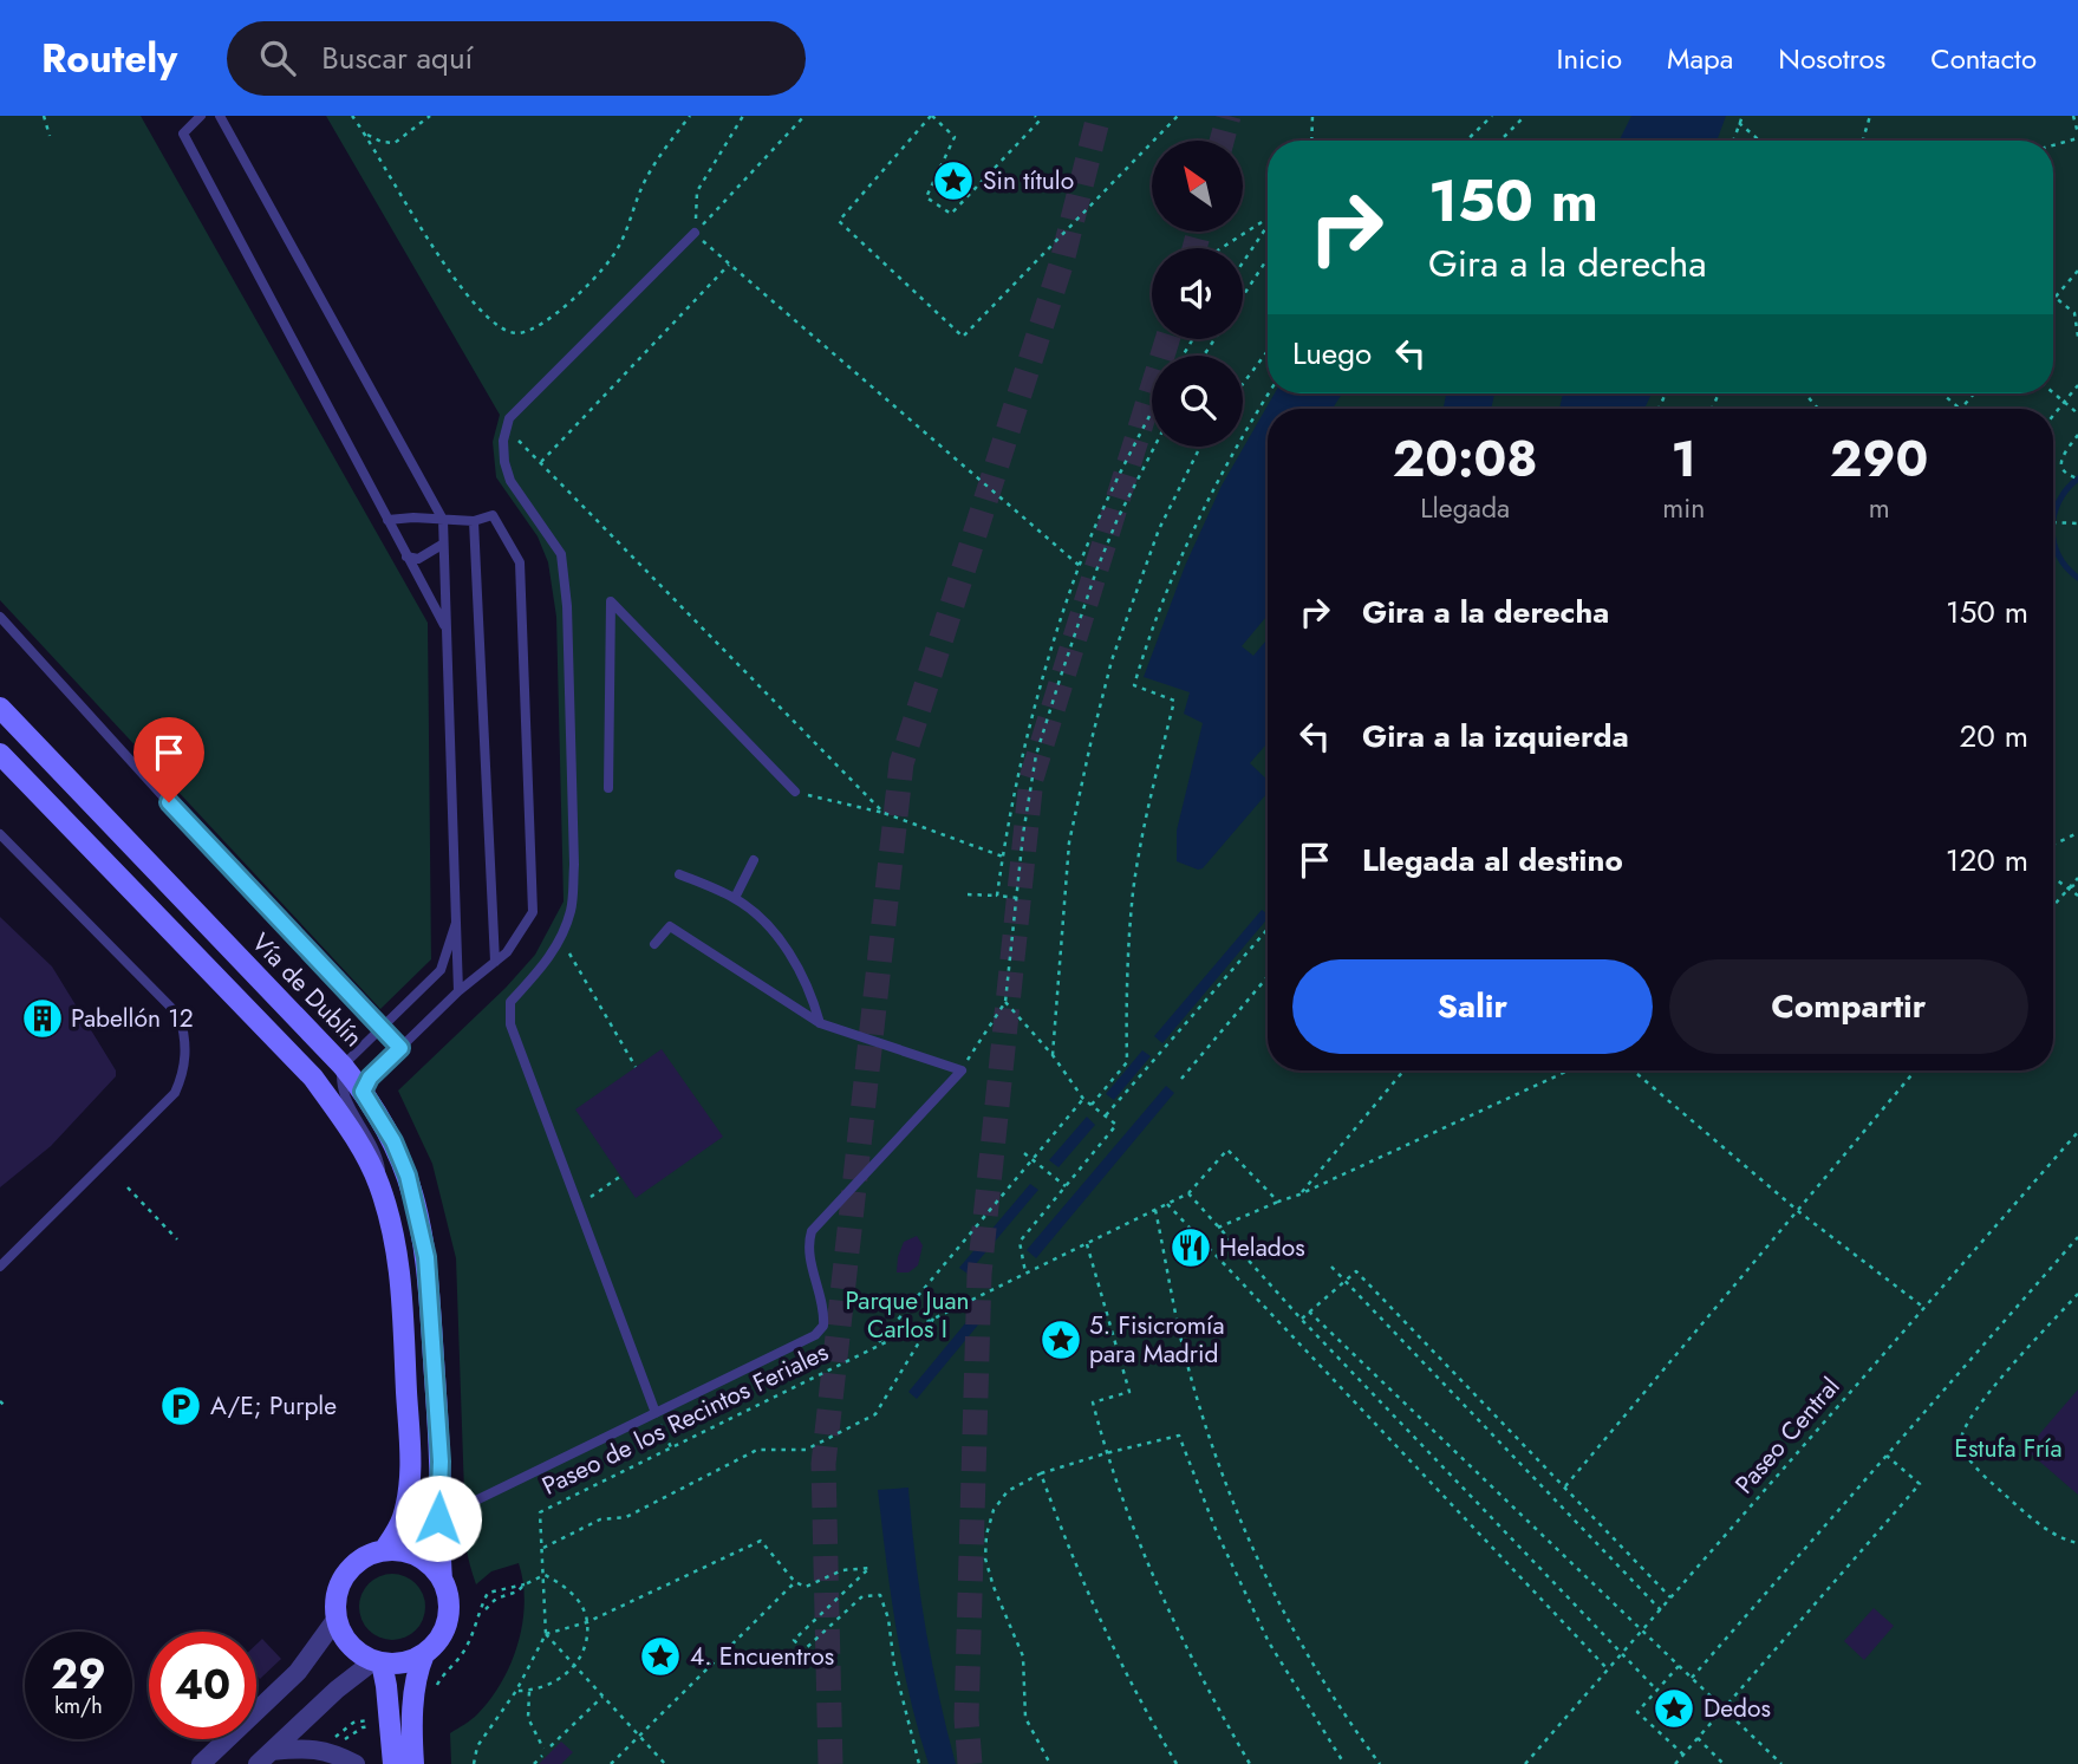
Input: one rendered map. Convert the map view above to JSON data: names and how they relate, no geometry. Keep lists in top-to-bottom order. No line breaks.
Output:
{"streets":{"street":["Vía de Dublín"],"path":["Paseo de los Recintos Feriales","Paseo Central"]},"parks":["Parque Juan Carlos I","Estufa Fría"],"places":{"place":["Sin título","5. Fisicromía para Madrid","4. Encuentros","Dedos"],"building":["Pabellón 12"],"restaurant":["Helados"],"parking":["A/E; Purple"]},"north":"top left","page":{"header":"Routely","search":"Buscar aquí","nav":["Inicio","Mapa","Nosotros","Contacto"],"turn":["150 m","Gira a la derecha"],"then":"Luego","eta":["20:08","Llegada","1","min","290","m"],"list":[{"name":"Gira a la derecha","value":"150 m"},{"name":"Gira a la izquierda","value":"20 m"},{"name":"Llegada al destino","value":"120 m"}],"buttons":["Salir","Compartir"],"speed":"29 km/h","limit":"40"}}
